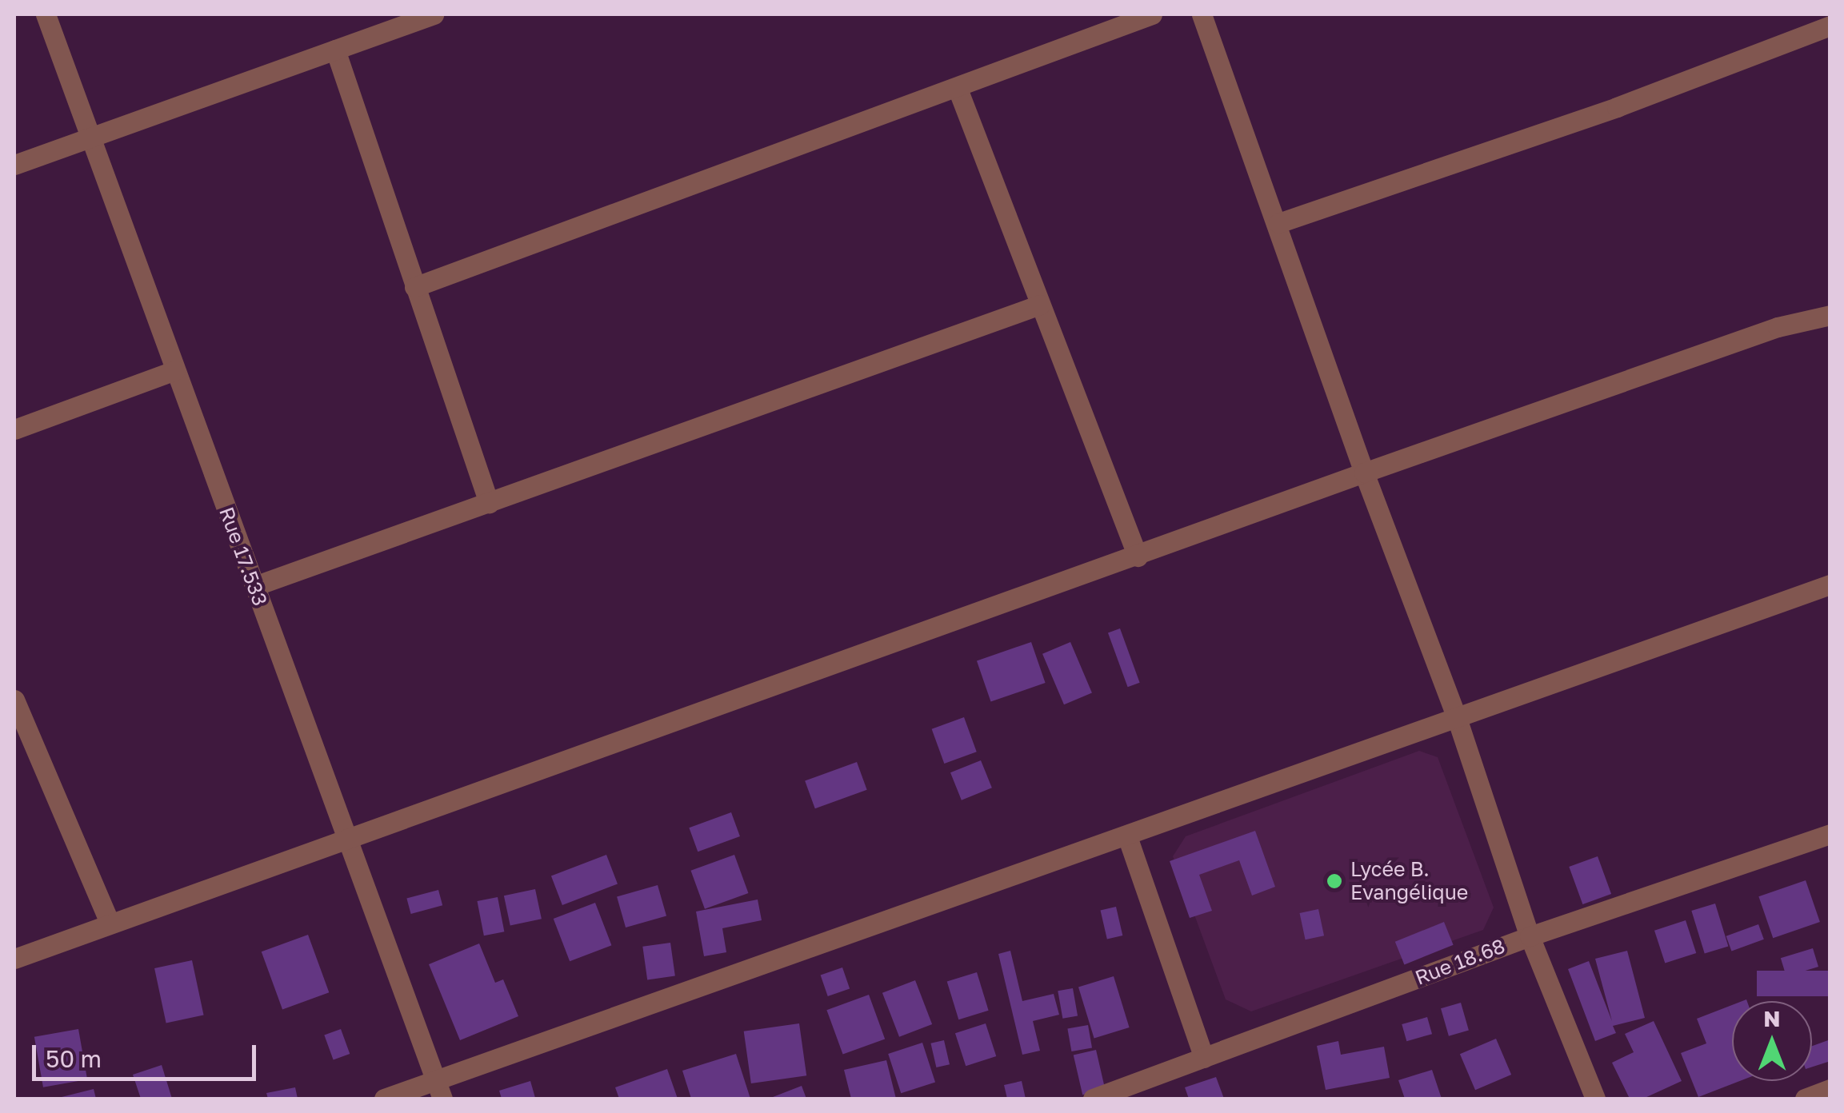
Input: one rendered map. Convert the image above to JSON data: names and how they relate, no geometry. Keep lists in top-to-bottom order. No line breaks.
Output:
{"streets":{"street":["Rue 17.533","Rue 18.68"]},"places":["Lycée B. Evangélique"],"scale_bar":"50 m","north":"top"}
